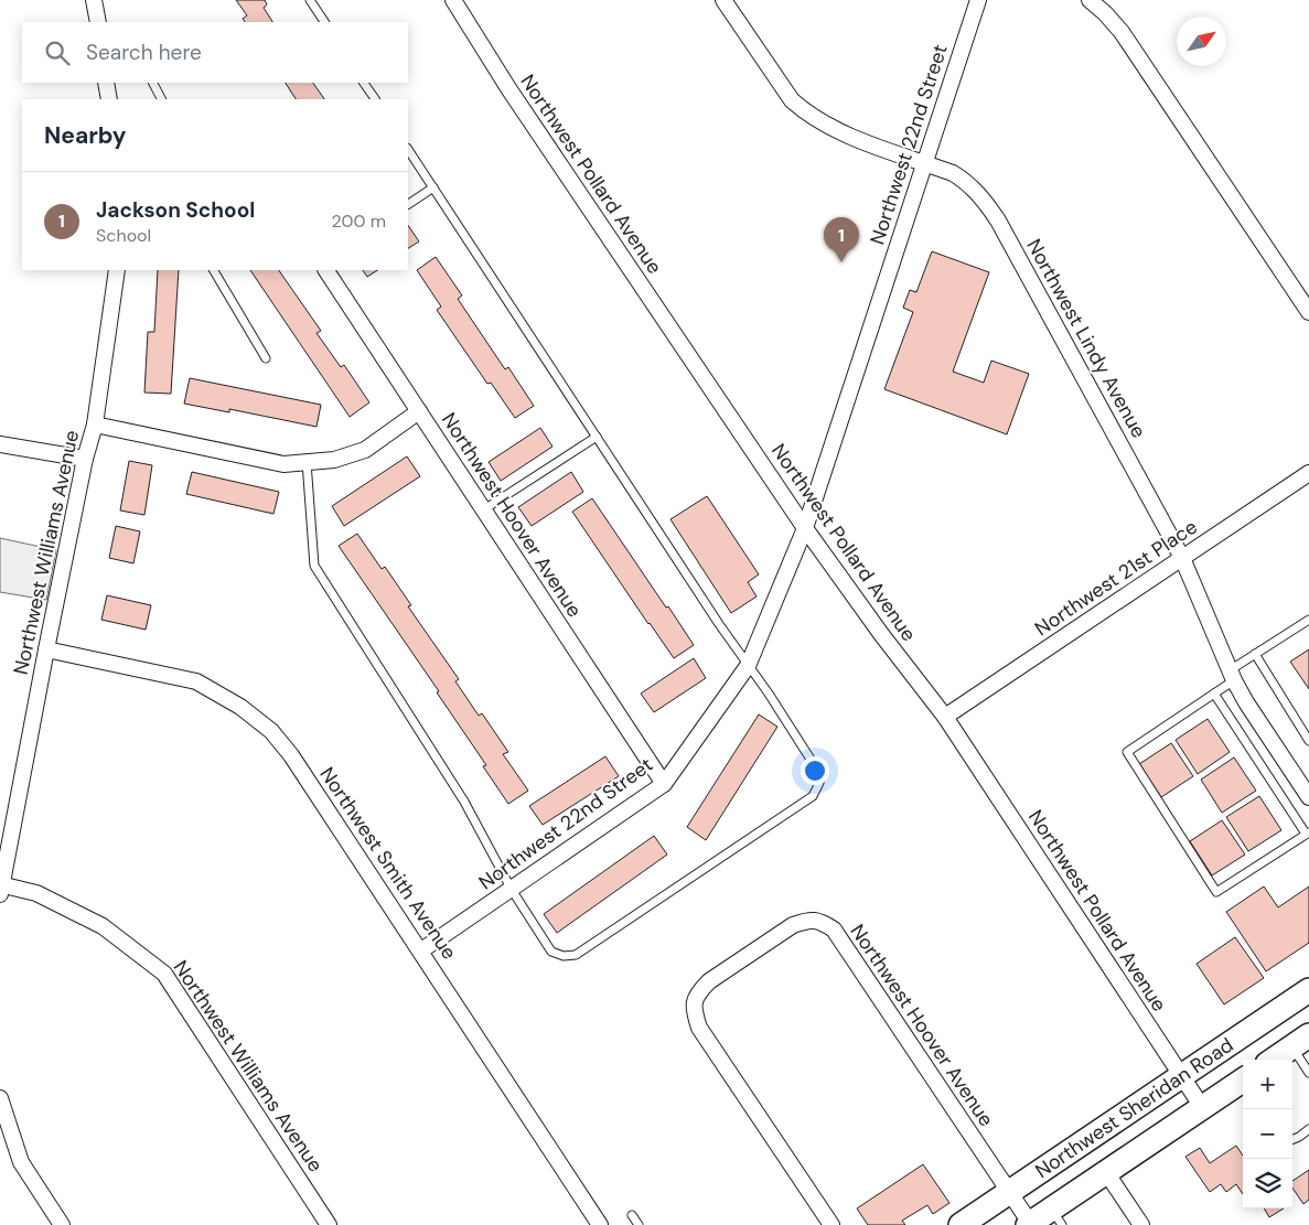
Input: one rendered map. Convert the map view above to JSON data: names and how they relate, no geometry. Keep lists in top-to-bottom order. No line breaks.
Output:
{"streets":{"main road":["Northwest Sheridan Road"],"street":["Northwest 22nd Street","Northwest Pollard Avenue","Northwest Lindy Avenue","Northwest Hoover Avenue","Northwest Williams Avenue","Northwest 21st Place","Northwest Smith Avenue"]},"crossings":[["Northwest 22nd Street","Northwest Pollard Avenue"],["Northwest 22nd Street","Northwest Lindy Avenue"],["Northwest 22nd Street","Northwest Hoover Avenue"],["Northwest 22nd Street","Northwest Smith Avenue"],["Northwest Pollard Avenue","Northwest 21st Place"],["Northwest Pollard Avenue","Northwest Sheridan Road"],["Northwest Lindy Avenue","Northwest 21st Place"],["Northwest Hoover Avenue","Northwest Sheridan Road"],["Northwest Williams Avenue","Northwest Smith Avenue"]],"north":"top right","page":{"search":"Search here","heading":"Nearby","list":[{"mark":"1","name":"Jackson School","note":"School","value":"200 m"}],"pins":"1","map_buttons":["+","−"]}}
